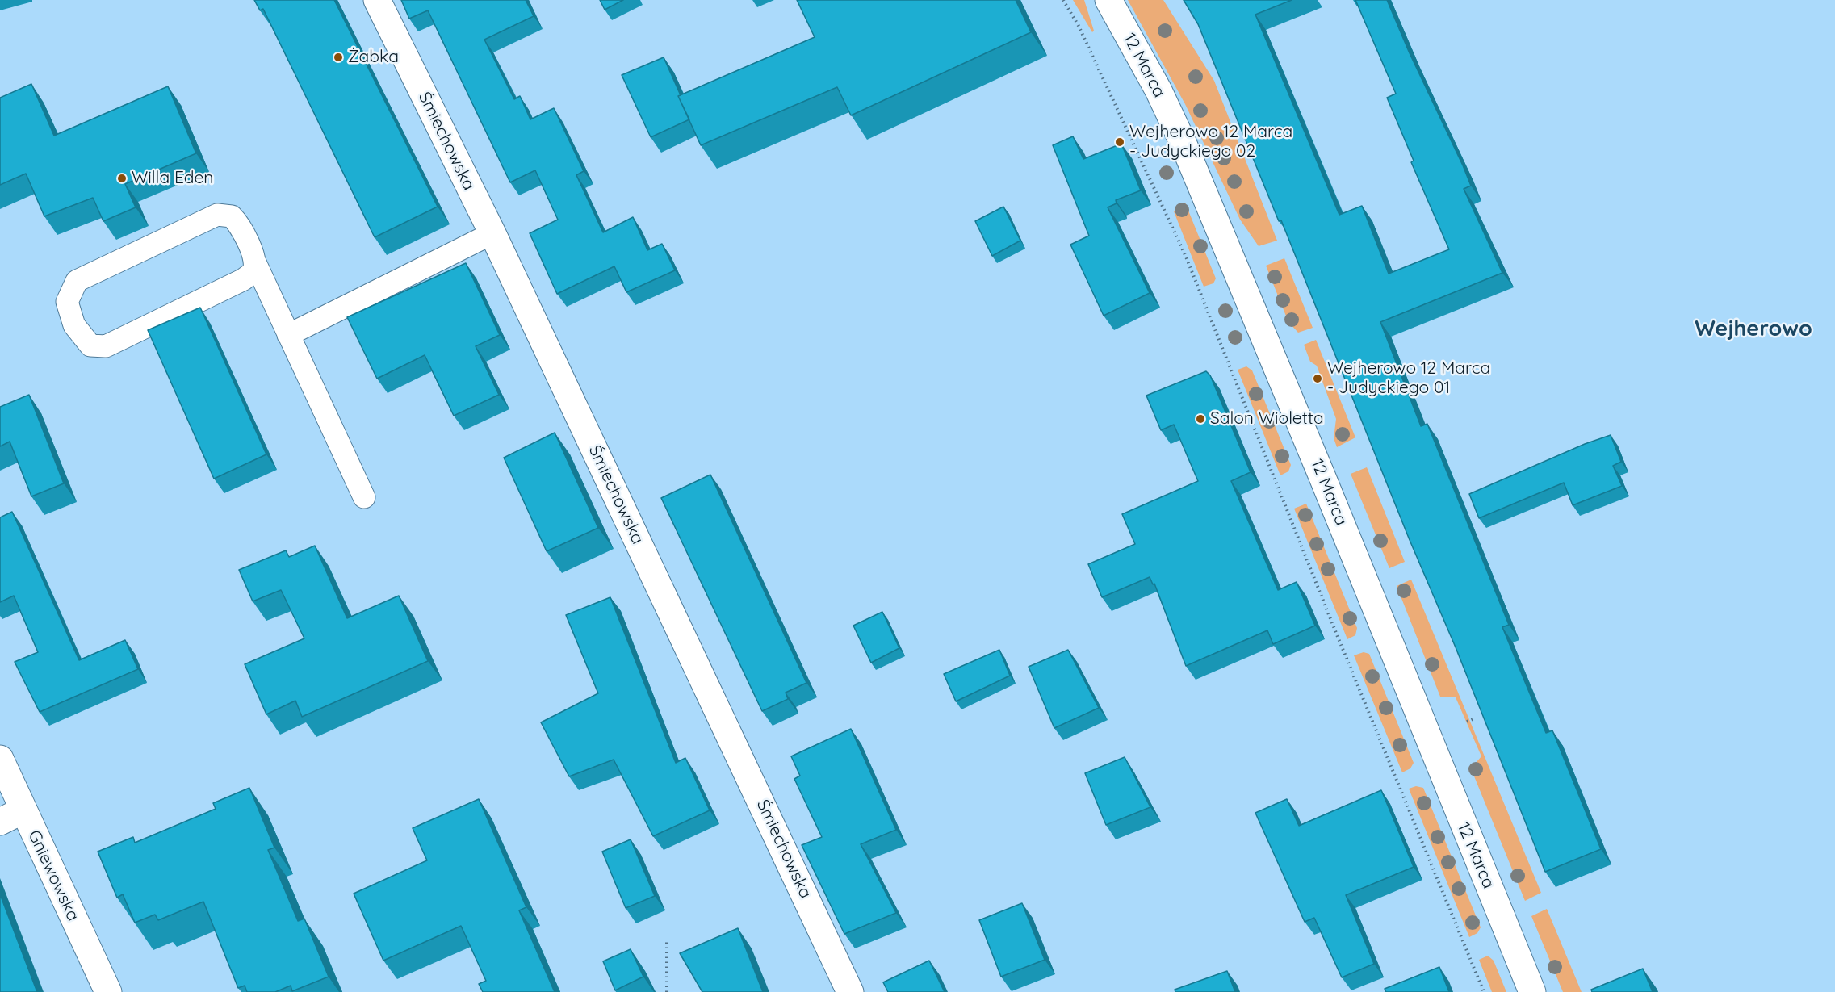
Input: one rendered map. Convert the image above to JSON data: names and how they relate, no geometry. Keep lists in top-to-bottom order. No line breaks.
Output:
{"streets":{"street":["12 Marca","Śmiechowska","Gniewowska"]},"districts":["Wejherowo"],"places":["Żabka","Wejherowo 12 Marca - Judyckiego 02","Willa Eden","Wejherowo 12 Marca - Judyckiego 01","Salon Wioletta"]}
